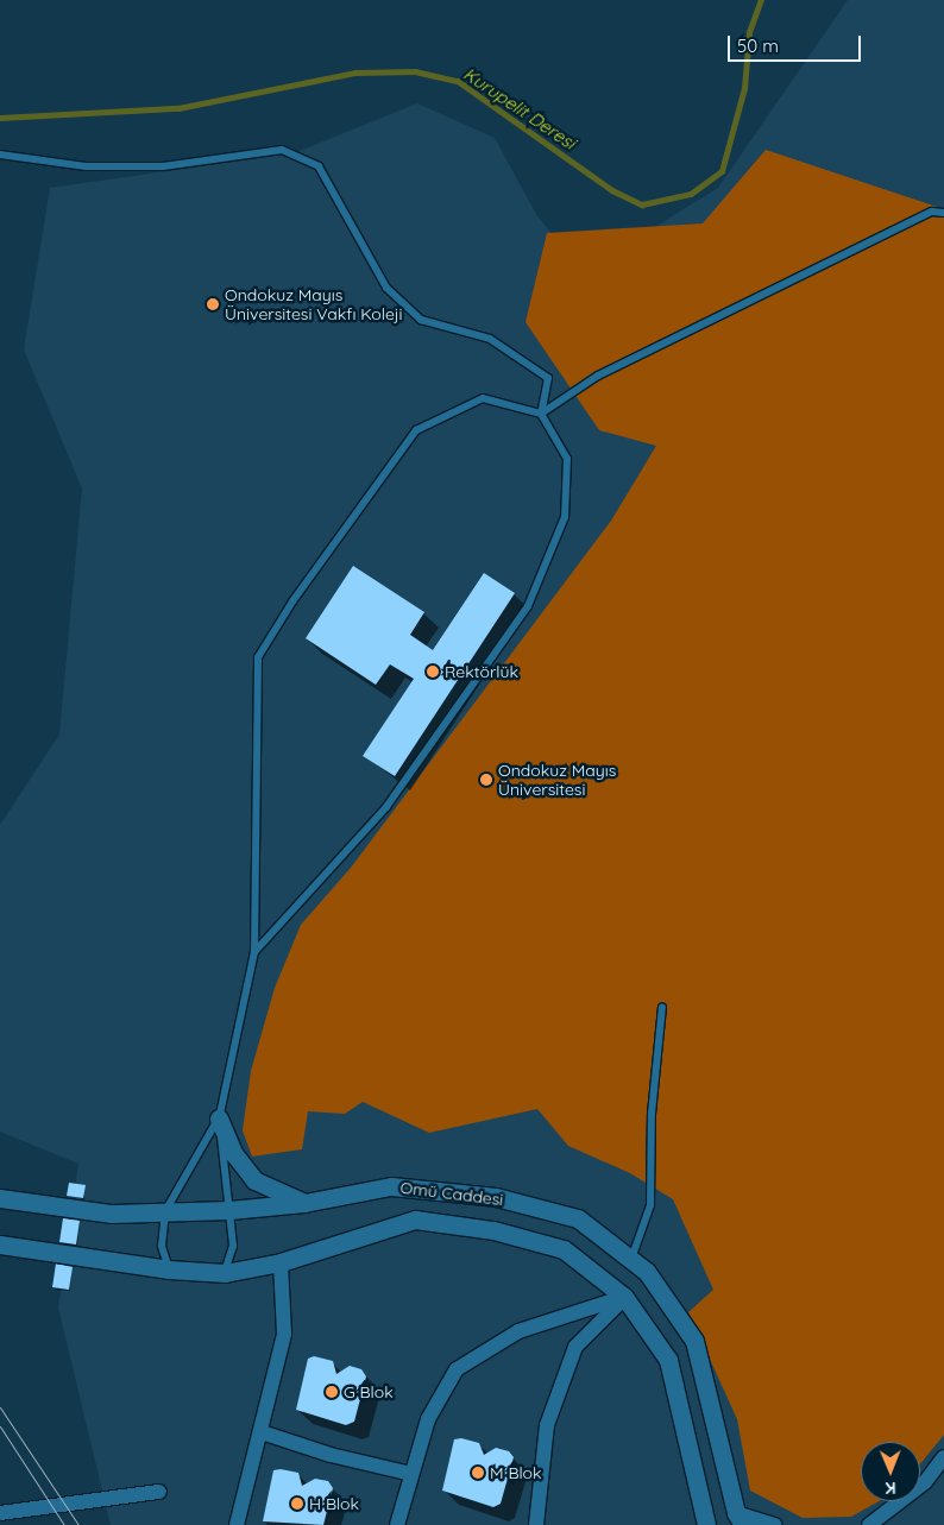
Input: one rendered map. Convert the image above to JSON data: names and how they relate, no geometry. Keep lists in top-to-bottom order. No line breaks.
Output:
{"streets":{"street":["Omü Caddesi"]},"water":["Kurupelit Deresi"],"places":["Ondokuz Mayıs Üniversitesi Vakfı Koleji","Rektörlük","Ondokuz Mayıs Üniversitesi","G Blok","M Blok","H Blok"],"scale_bar":"50 m","north":"bottom"}
